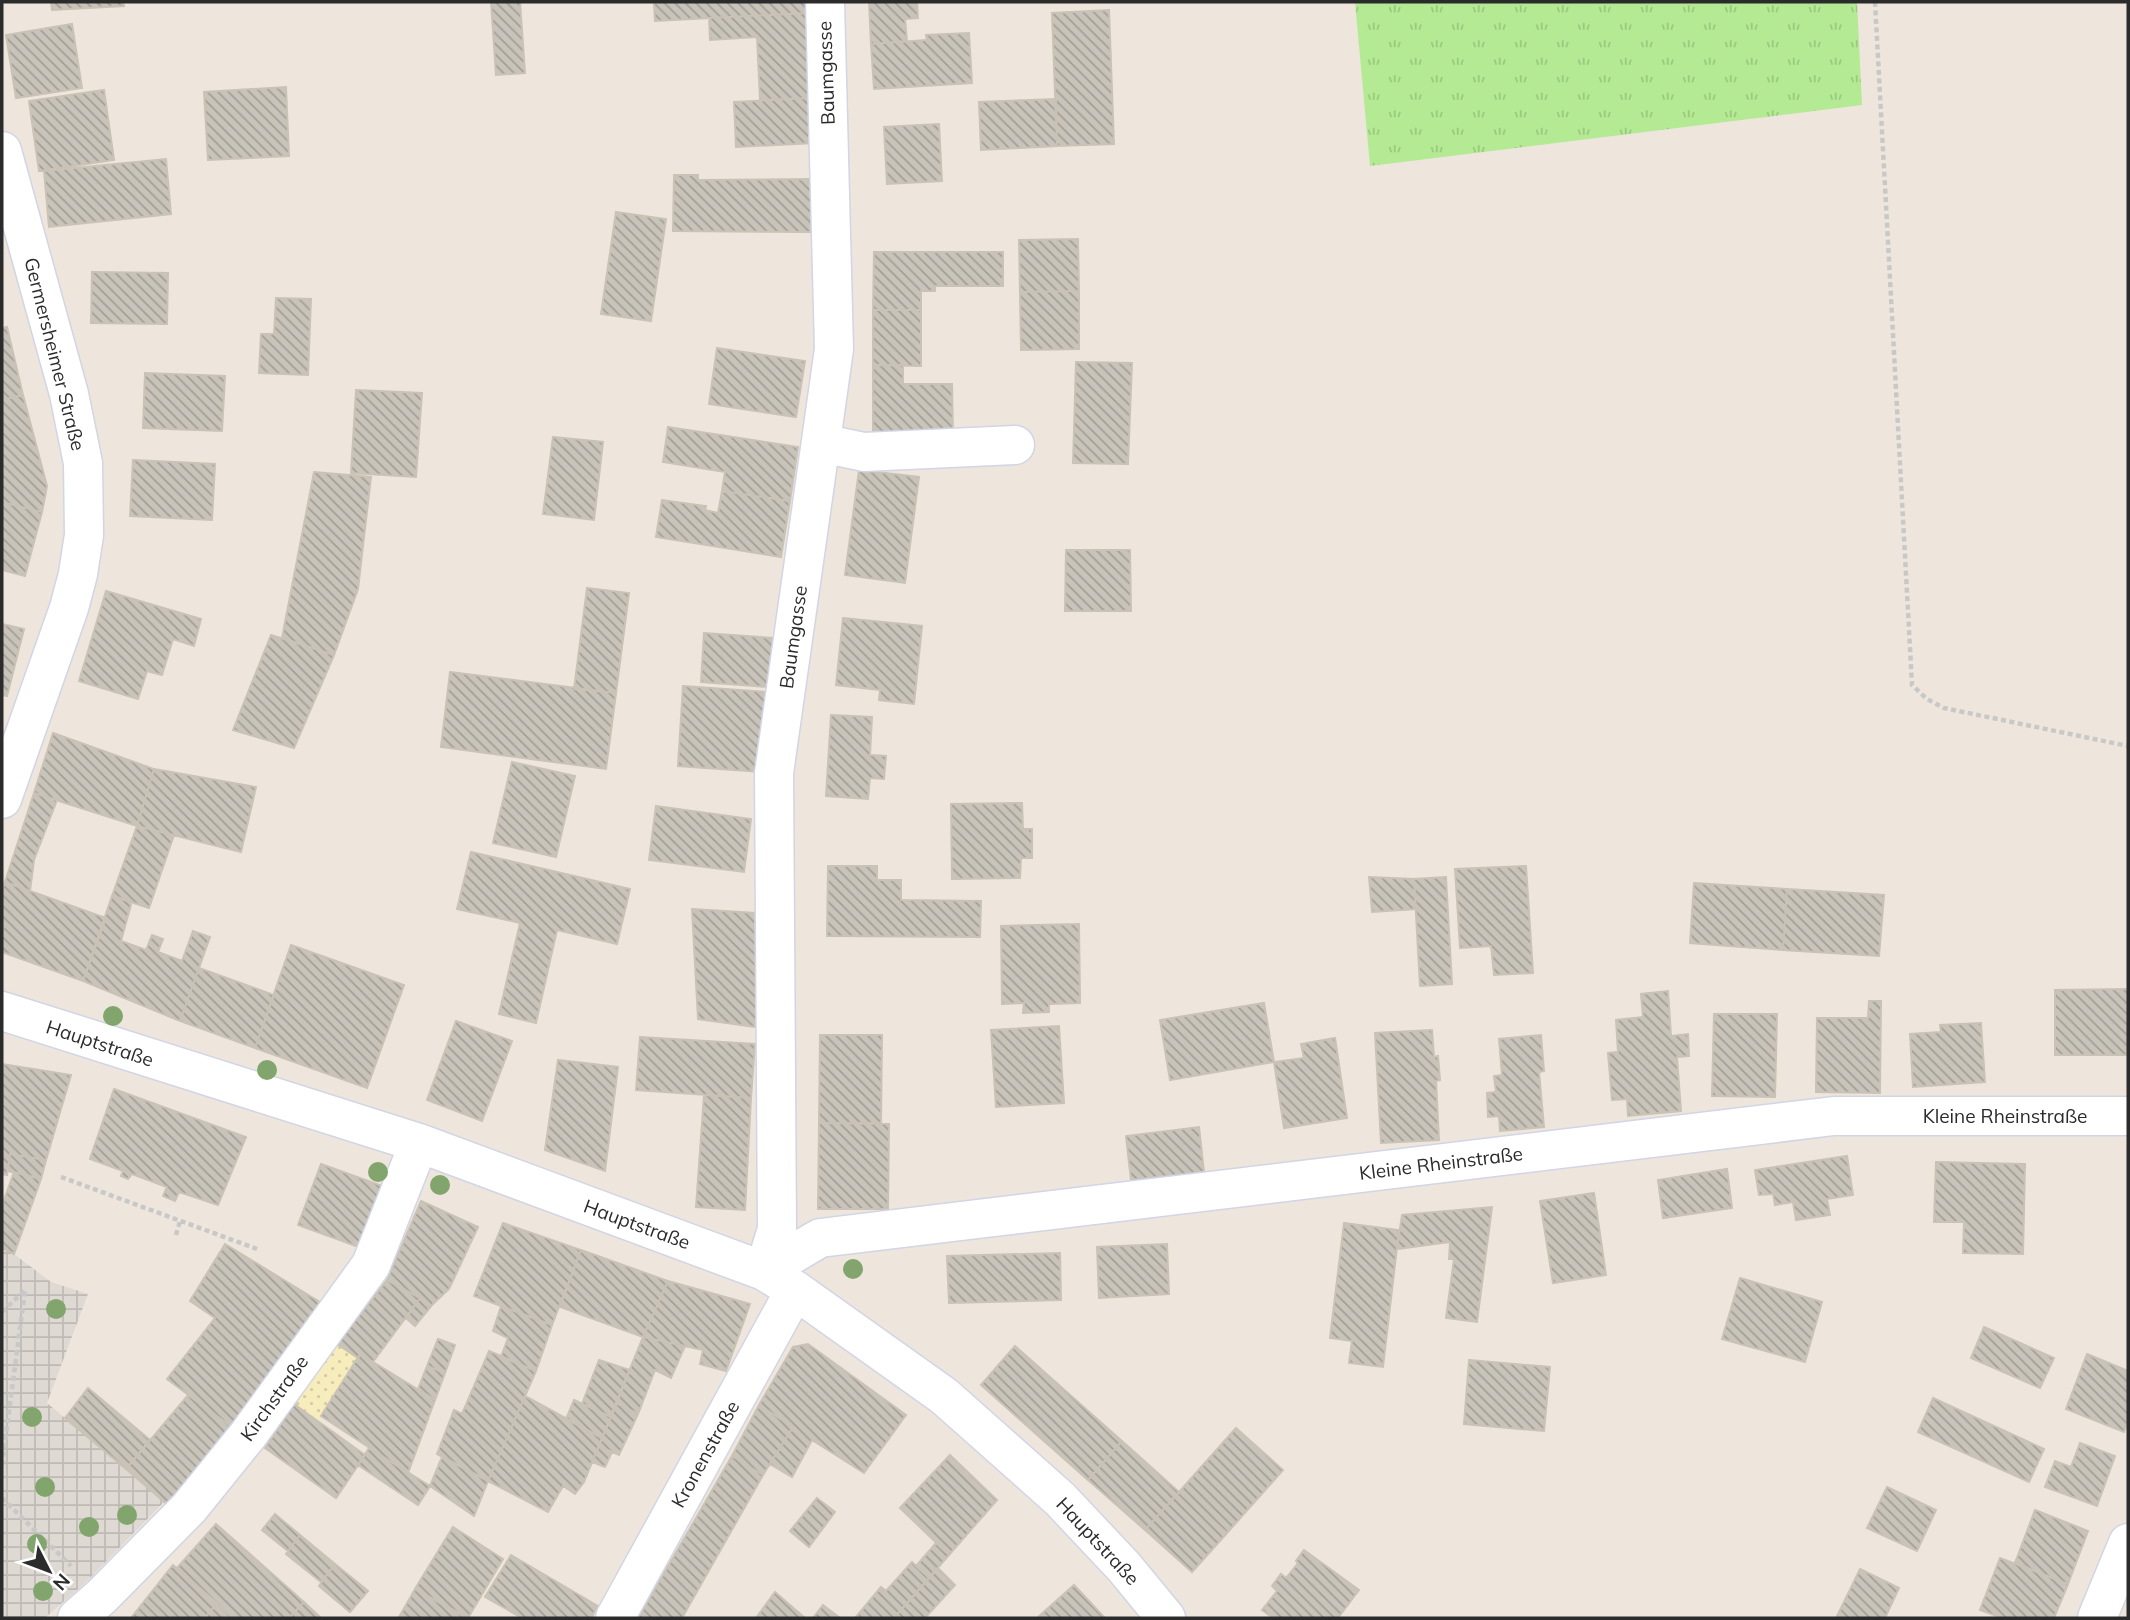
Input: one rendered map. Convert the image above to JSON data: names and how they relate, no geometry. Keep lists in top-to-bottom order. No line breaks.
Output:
{"streets":{"street":["Baumgasse","Germersheimer Straße","Hauptstraße","Kleine Rheinstraße","Kirchstraße","Kronenstraße"]},"crossings":[["Baumgasse","Hauptstraße"],["Baumgasse","Kleine Rheinstraße"],["Baumgasse","Kronenstraße"],["Hauptstraße","Kleine Rheinstraße"],["Hauptstraße","Kirchstraße"],["Hauptstraße","Kronenstraße"],["Kleine Rheinstraße","Kronenstraße"]],"north":"bottom right"}
